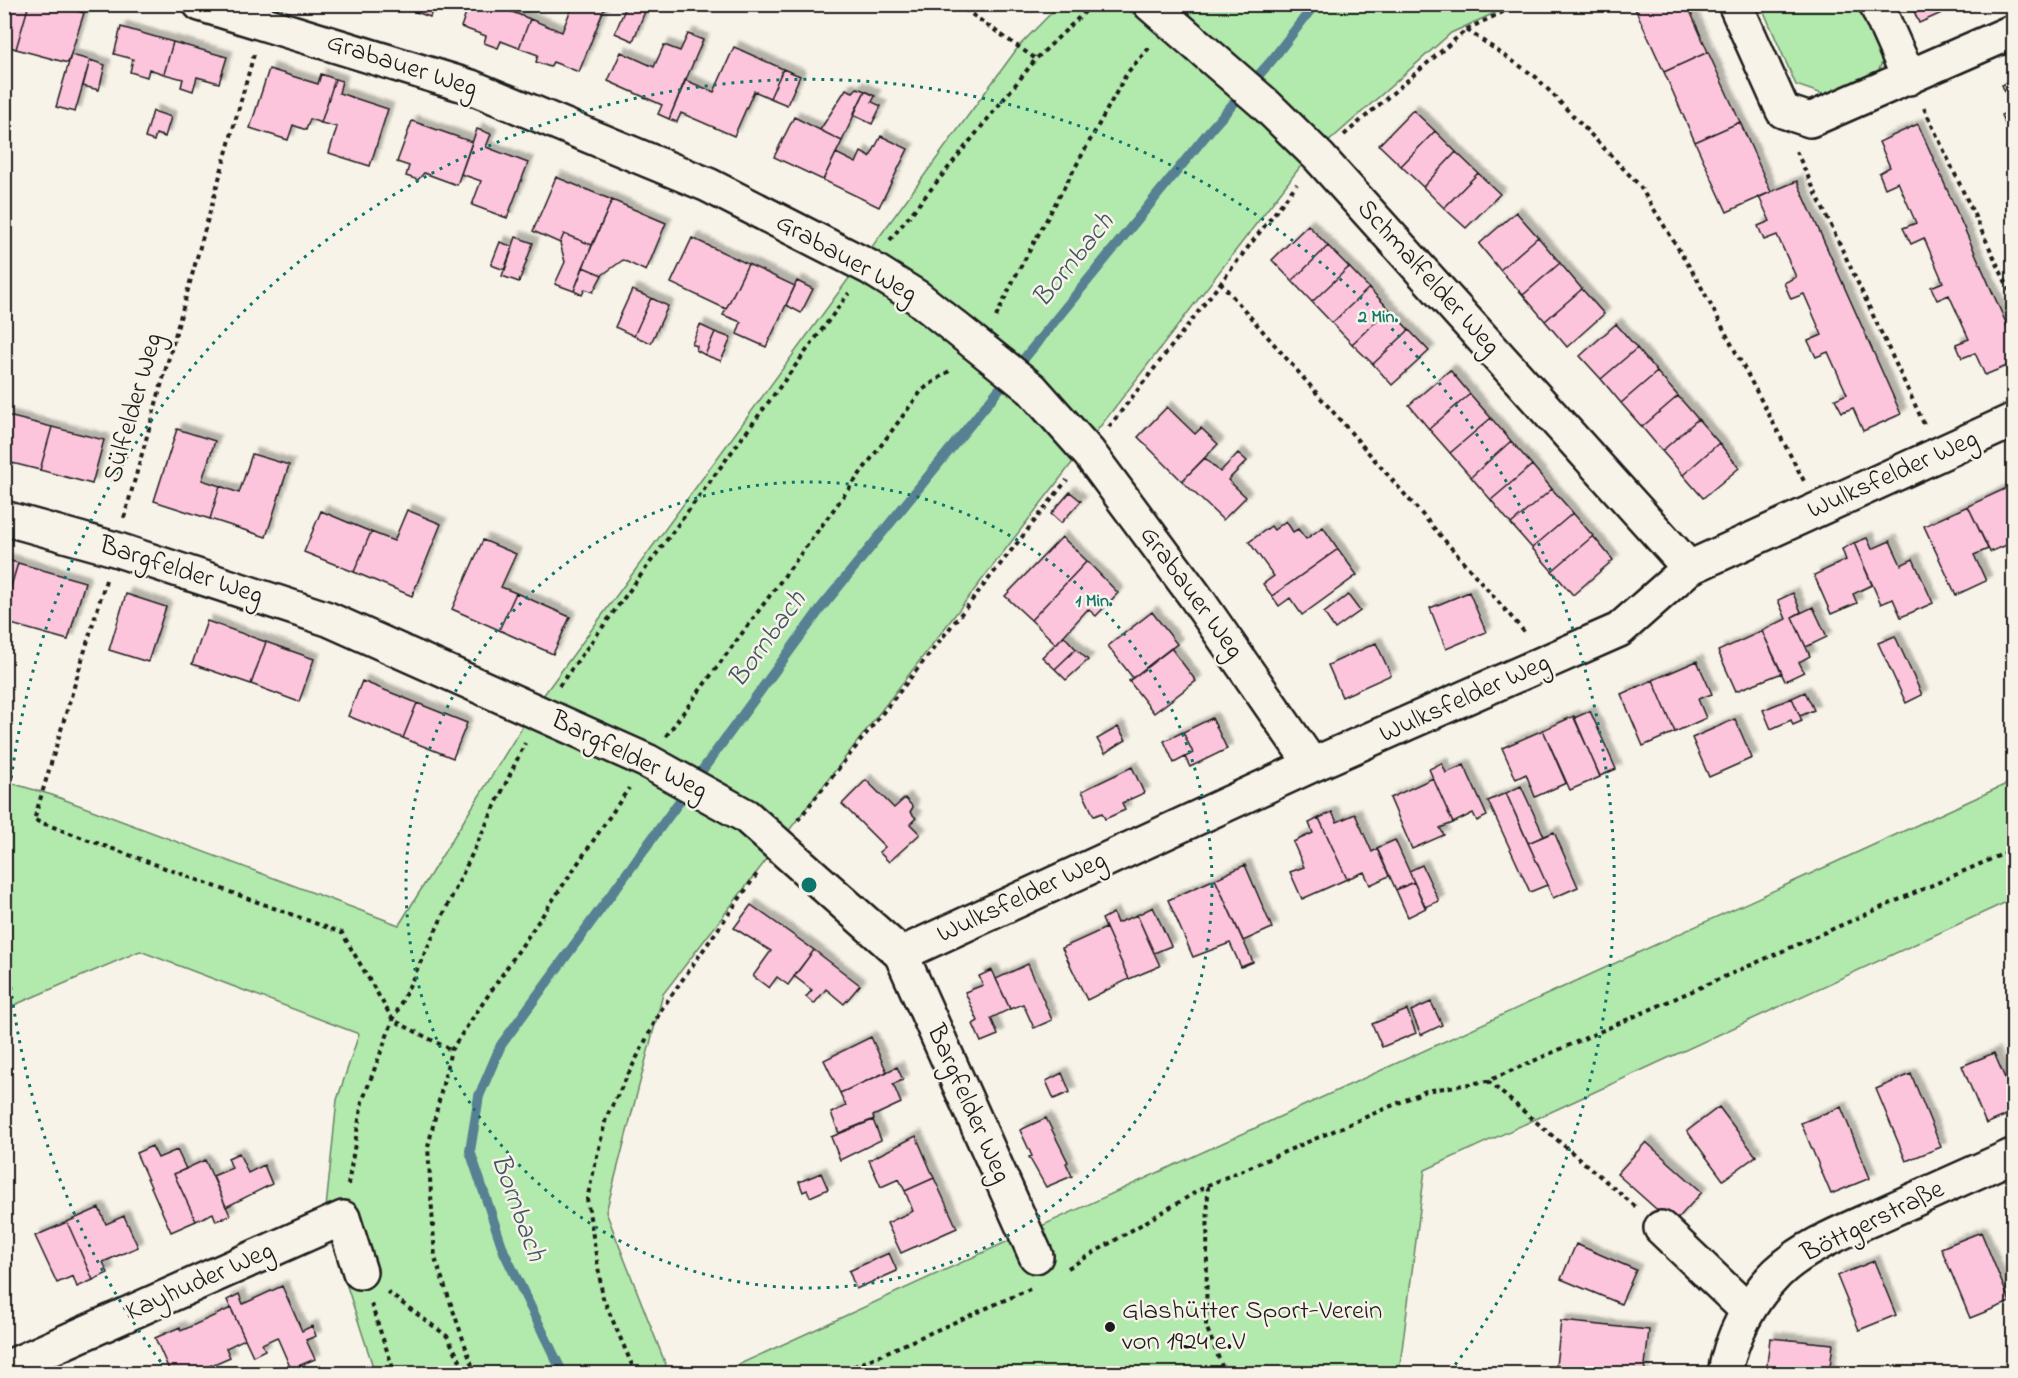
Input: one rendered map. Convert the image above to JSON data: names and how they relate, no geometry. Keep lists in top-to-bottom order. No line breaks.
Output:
{"streets":{"street":["Grabauer Weg","Schmalfelder Weg","Wulksfelder Weg","Bargfelder Weg","Böttgerstraße","Kayhuder Weg"],"path":["Sülfelder Weg"]},"crossings":[["Grabauer Weg","Sülfelder Weg"],["Grabauer Weg","Wulksfelder Weg"],["Schmalfelder Weg","Wulksfelder Weg"],["Sülfelder Weg","Bargfelder Weg"],["Wulksfelder Weg","Bargfelder Weg"]],"water":["Bornbach"],"places":["Glashütter Sport-Verein von 1924 e.V"],"rings":["2 Min.","1 Min."]}
